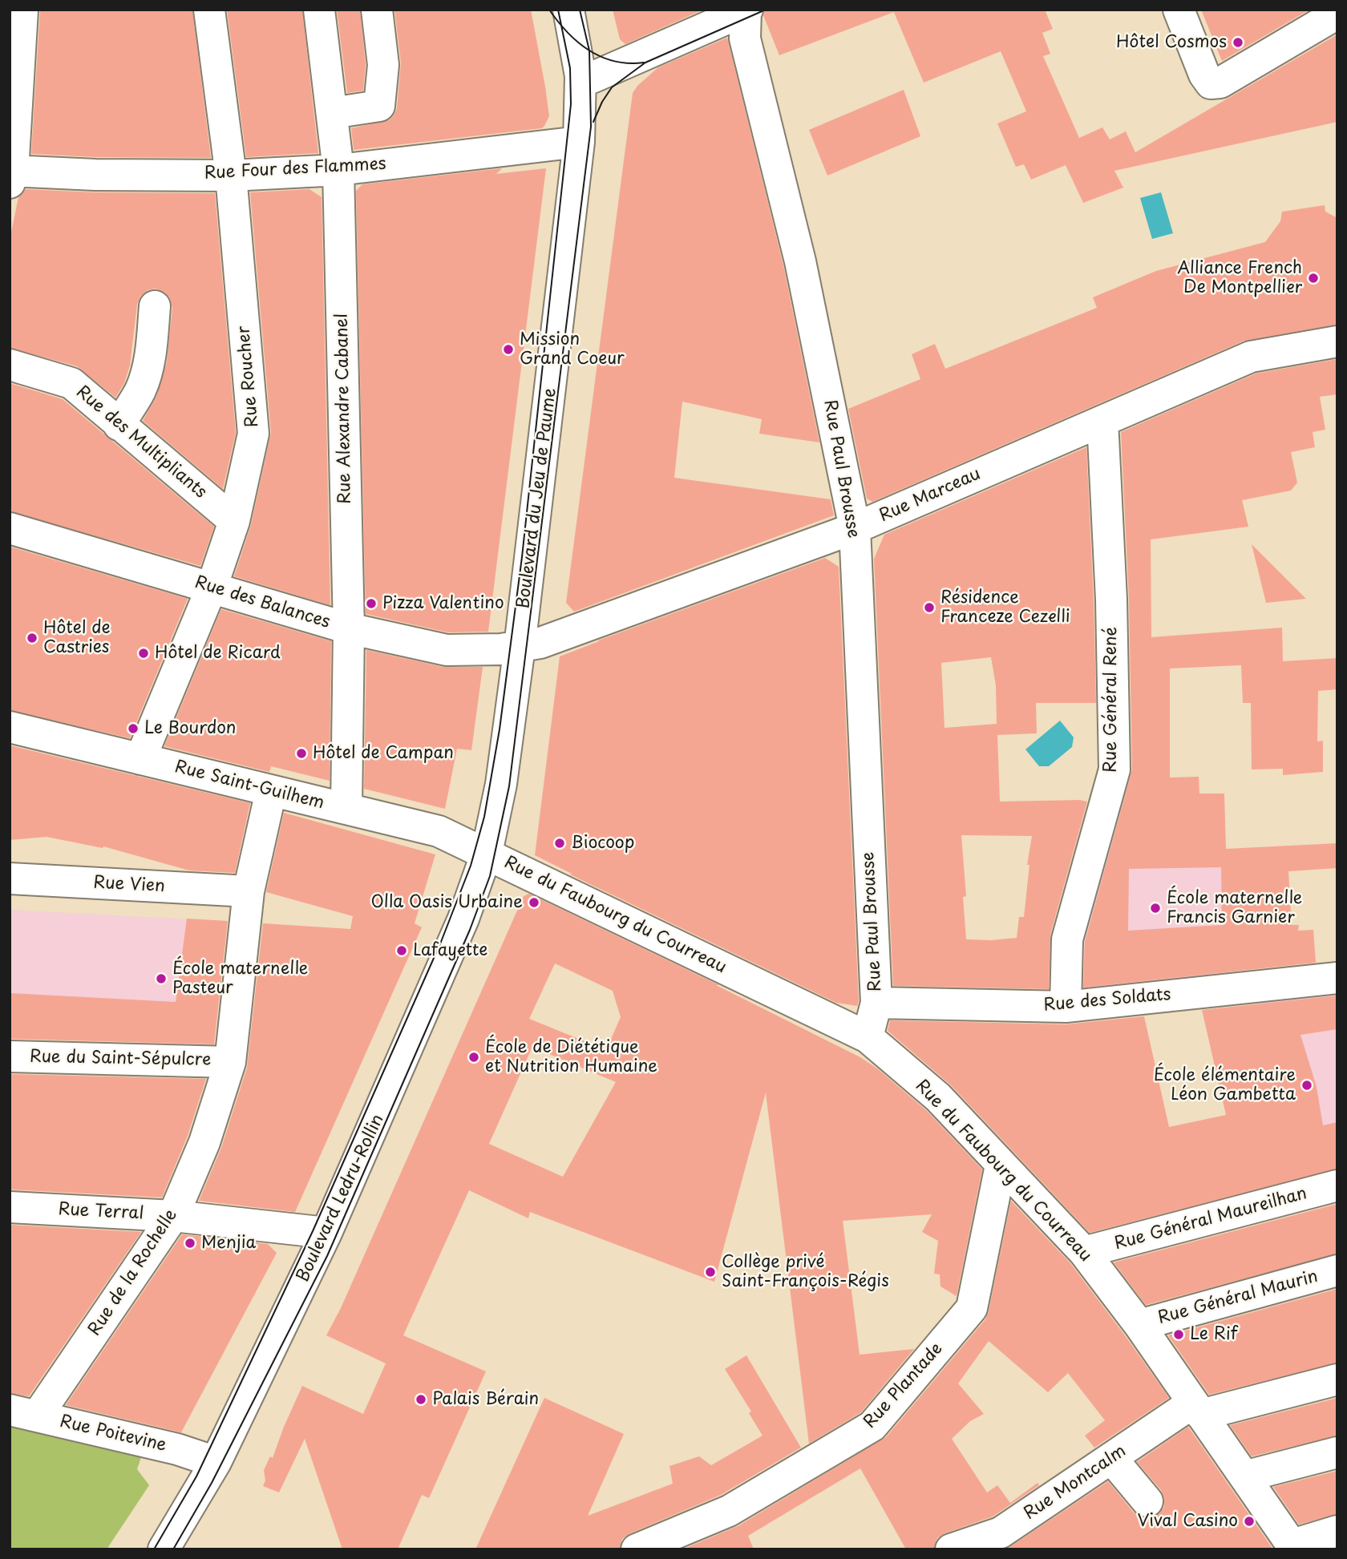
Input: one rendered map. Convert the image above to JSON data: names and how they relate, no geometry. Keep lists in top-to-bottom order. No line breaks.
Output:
{"streets":{"street":["Rue Four des Flammes","Rue Roucher","Rue Alexandre Cabanel","Rue des Multipliants","Rue Paul Brousse","Rue Marceau","Boulevard du Jeu de Paume","Rue des Balances","Rue Général René","Rue Saint-Guilhem","Rue Vien","Rue du Faubourg du Courreau","Rue des Soldats","Rue du Saint-Sépulcre","Boulevard Ledru-Rollin","Rue Terral","Rue Général Maureilhan","Rue de la Rochelle","Rue Général Maurin","Rue Plantade","Rue Poitevine","Rue Montcalm"]},"crossings":[["Rue Four des Flammes","Rue Roucher"],["Rue Four des Flammes","Rue Alexandre Cabanel"],["Rue Four des Flammes","Boulevard du Jeu de Paume"],["Rue Roucher","Rue des Multipliants"],["Rue Roucher","Rue des Balances"],["Rue Roucher","Rue Saint-Guilhem"],["Rue Alexandre Cabanel","Rue des Balances"],["Rue Alexandre Cabanel","Rue Saint-Guilhem"],["Rue Paul Brousse","Rue Marceau"],["Rue Paul Brousse","Rue du Faubourg du Courreau"],["Rue Paul Brousse","Rue des Soldats"],["Rue Marceau","Boulevard du Jeu de Paume"],["Rue Marceau","Rue des Balances"],["Rue Marceau","Rue Général René"],["Boulevard du Jeu de Paume","Rue des Balances"],["Boulevard du Jeu de Paume","Rue Saint-Guilhem"],["Boulevard du Jeu de Paume","Rue du Faubourg du Courreau"],["Boulevard du Jeu de Paume","Boulevard Ledru-Rollin"],["Rue Général René","Rue des Soldats"],["Rue Saint-Guilhem","Rue du Faubourg du Courreau"],["Rue Saint-Guilhem","Boulevard Ledru-Rollin"],["Rue Saint-Guilhem","Rue de la Rochelle"],["Rue Vien","Rue de la Rochelle"],["Rue du Faubourg du Courreau","Boulevard Ledru-Rollin"],["Rue du Faubourg du Courreau","Rue Général Maureilhan"],["Rue du Faubourg du Courreau","Rue Général Maurin"],["Rue du Faubourg du Courreau","Rue Plantade"],["Rue du Faubourg du Courreau","Rue Montcalm"],["Rue du Saint-Sépulcre","Rue de la Rochelle"],["Boulevard Ledru-Rollin","Rue Terral"],["Boulevard Ledru-Rollin","Rue Poitevine"],["Rue Terral","Rue de la Rochelle"],["Rue de la Rochelle","Rue Poitevine"]],"places":["Hôtel Cosmos","Alliance French De Montpellier","Mission Grand Coeur","Pizza Valentino","Résidence Franceze Cezelli","Hôtel de Castries","Hôtel de Ricard","Le Bourdon","Hôtel de Campan","Biocoop","Olla Oasis Urbaine","École maternelle Francis Garnier","Lafayette","École maternelle Pasteur","École de Diététique et Nutrition Humaine","École élémentaire Léon Gambetta","Menjia","Collège privé Saint-François-Régis","Le Rif","Palais Bérain","Vival Casino"]}
